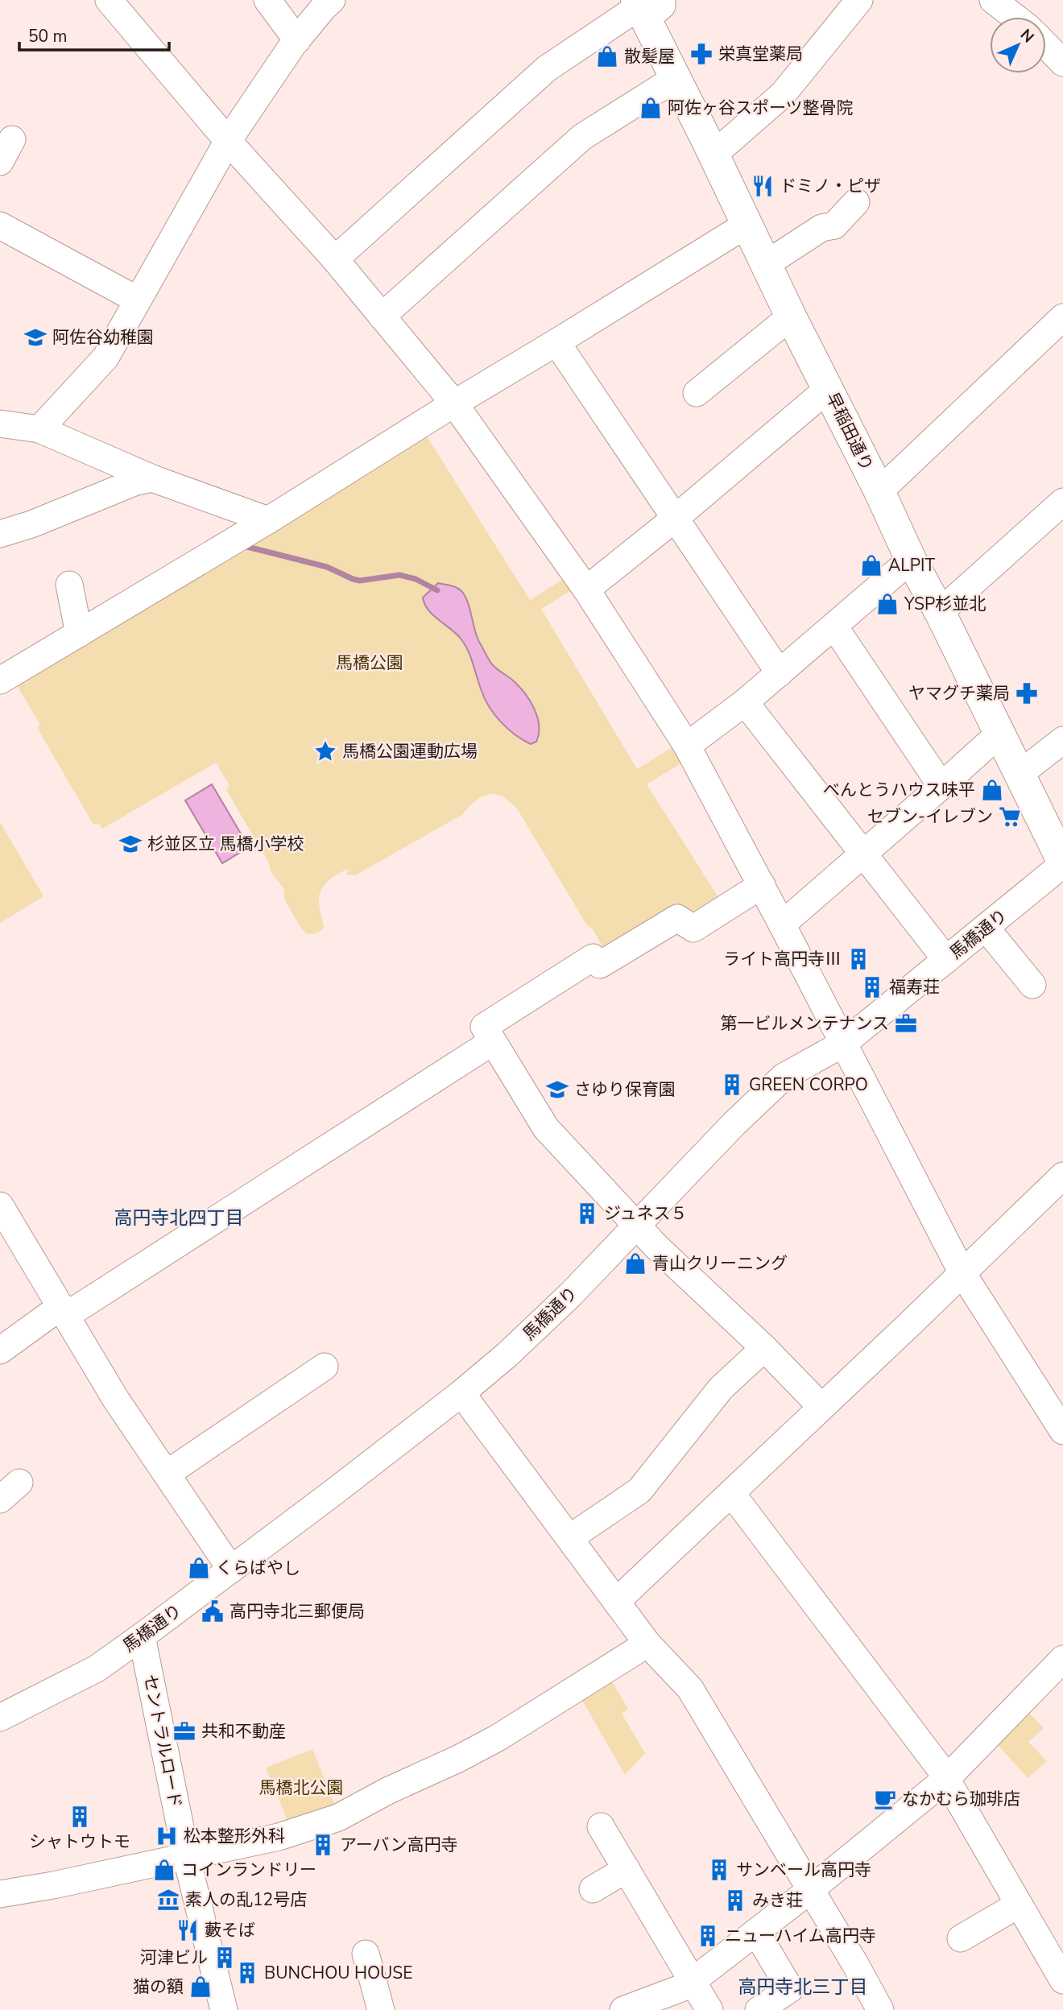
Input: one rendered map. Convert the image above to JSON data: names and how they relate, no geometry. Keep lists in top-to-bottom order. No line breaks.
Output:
{"streets":{"main road":["早稲田通り"],"street":["馬橋通り","セントラルロード"]},"crossings":[["早稲田通り","馬橋通り"],["馬橋通り","セントラルロード"]],"districts":["高円寺北四丁目","高円寺北三丁目"],"parks":["馬橋公園","馬橋北公園"],"places":{"pharmacy":["栄真堂薬局","ヤマグチ薬局"],"shop":["散髪屋","阿佐ヶ谷スポーツ整骨院","ALPIT","YSP杉並北","べんとうハウス味平","青山クリーニング","くらばやし","コインランドリー","猫の額"],"restaurant":["ドミノ・ピザ","藪そば"],"school or university":["阿佐谷幼稚園","杉並区立 馬橋小学校","さゆり保育園"],"place":["馬橋公園運動広場"],"supermarket":["セブン-イレブン"],"building":["ライト高円寺Ⅲ","福寿荘","GREEN CORPO","ジュネス５","シャトウトモ","アーバン高円寺","サンベール高円寺","みき荘","ニューハイム高円寺","河津ビル","BUNCHOU HOUSE"],"office":["第一ビルメンテナンス","共和不動産"],"public building":["高円寺北三郵便局"],"cafe":["なかむら珈琲店"],"hospital":["松本整形外科"],"museum":["素人の乱12号店"]},"scale_bar":"50 m","north":"top right"}
